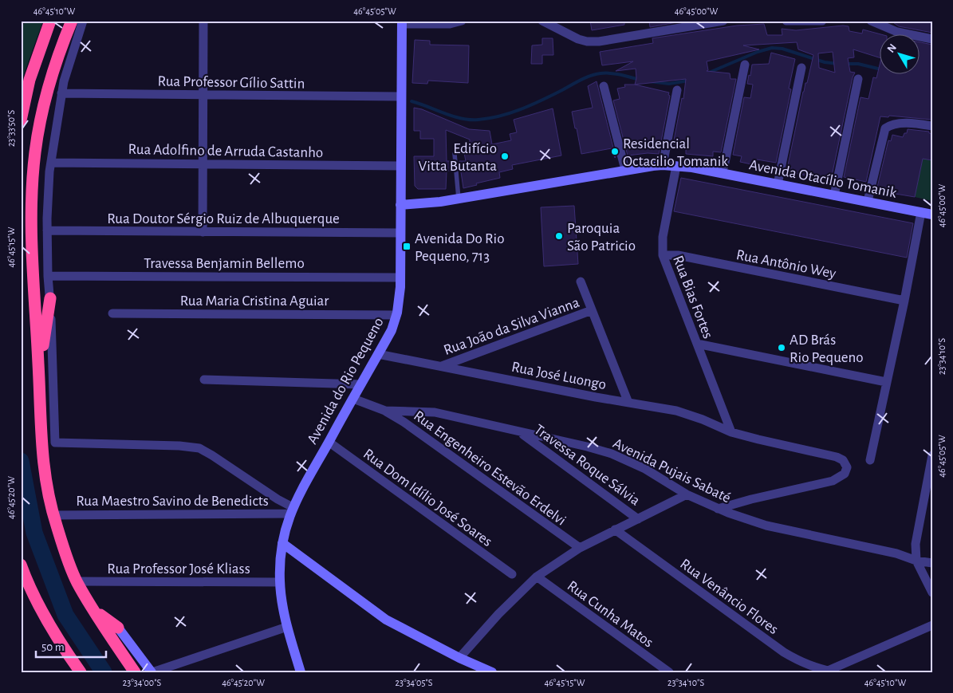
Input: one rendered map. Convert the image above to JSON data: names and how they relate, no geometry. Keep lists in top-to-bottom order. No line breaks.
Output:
{"streets":{"main road":["Avenida Otacílio Tomanik","Avenida do Rio Pequeno"],"street":["Rua Professor Gílio Sattin","Rua Adolfino de Arruda Castanho","Rua Doutor Sérgio Ruiz de Albuquerque","Travessa Benjamin Bellemo","Rua Antônio Wey","Rua Bias Fortes","Rua Maria Cristina Aguiar","Rua João da Silva Vianna","Rua José Luongo","Travessa Roque Sálvia","Rua Engenheiro Estevão Erdelvi","Avenida Pujais Sabaté","Rua Dom Idílio José Soares","Rua Maestro Savino de Benedicts","Rua Professor José Kliass","Rua Venâncio Flores","Rua Cunha Matos"]},"crossings":[["Rua Professor Gílio Sattin","Avenida do Rio Pequeno"],["Rua Adolfino de Arruda Castanho","Avenida do Rio Pequeno"],["Avenida Otacílio Tomanik","Rua Bias Fortes"],["Avenida Otacílio Tomanik","Avenida do Rio Pequeno"],["Rua Doutor Sérgio Ruiz de Albuquerque","Avenida do Rio Pequeno"],["Travessa Benjamin Bellemo","Avenida do Rio Pequeno"],["Rua Antônio Wey","Rua Bias Fortes"],["Rua Bias Fortes","Rua José Luongo"],["Rua Maria Cristina Aguiar","Avenida do Rio Pequeno"],["Rua João da Silva Vianna","Rua José Luongo"],["Rua José Luongo","Avenida do Rio Pequeno"],["Rua José Luongo","Avenida Pujais Sabaté"],["Avenida do Rio Pequeno","Avenida Pujais Sabaté"],["Avenida do Rio Pequeno","Rua Dom Idílio José Soares"],["Avenida do Rio Pequeno","Rua Maestro Savino de Benedicts"],["Avenida do Rio Pequeno","Rua Professor José Kliass"],["Travessa Roque Sálvia","Avenida Pujais Sabaté"],["Rua Engenheiro Estevão Erdelvi","Avenida Pujais Sabaté"]],"places":{"other":["Residencial Octacilio Tomanik","Edifício Vitta Butanta","Paroquia São Patricio","AD Brás Rio Pequeno"],"transit":["Avenida Do Rio Pequeno, 713"]},"scale_bar":"50 m","north":"top left","coordinates":["46°45'10\"W","46°45'05\"W","46°45'00\"W","23°33'50\"S","46°45'15\"W","23°34'10\"S","46°45'20\"W","23°34'00\"S","23°34'05\"S"]}
